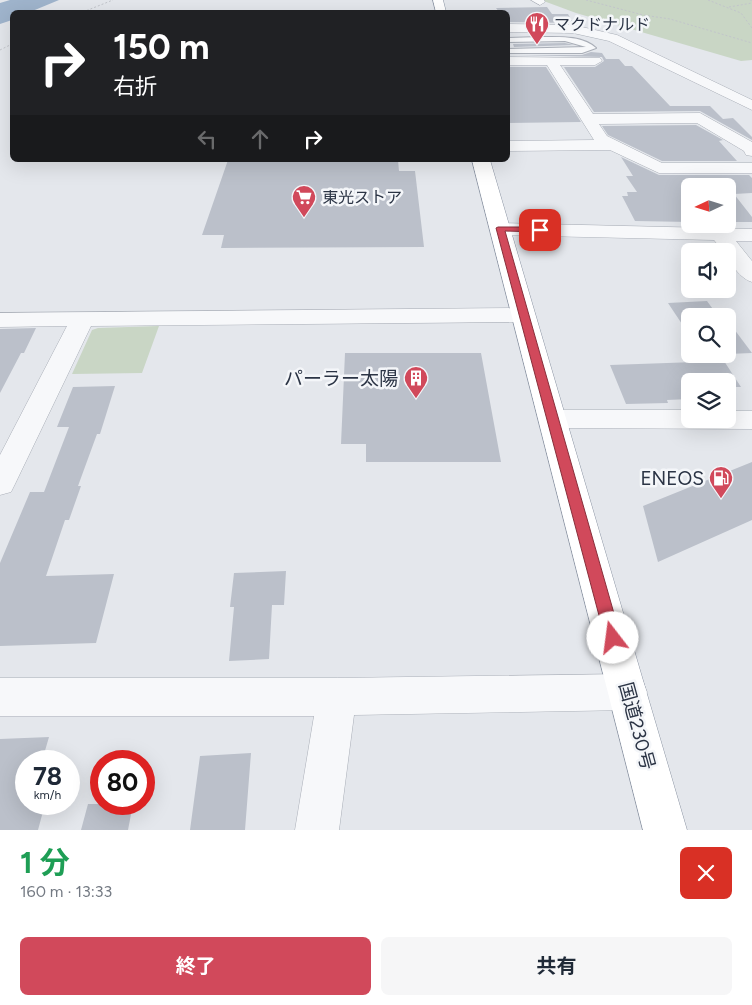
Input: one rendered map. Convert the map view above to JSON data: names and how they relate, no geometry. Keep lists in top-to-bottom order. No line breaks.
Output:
{"streets":{"highway":["国道230号"]},"places":{"restaurant":["マクドナルド"],"supermarket":["東光ストア"],"building":["パーラー太陽"],"fuel station":["ENEOS"]},"north":"left","page":{"turn":["150 m","右折"],"speed":"78 km/h","limit":"80","heading":["1 分","160 m · 13:33"],"buttons":["終了","共有"]}}
